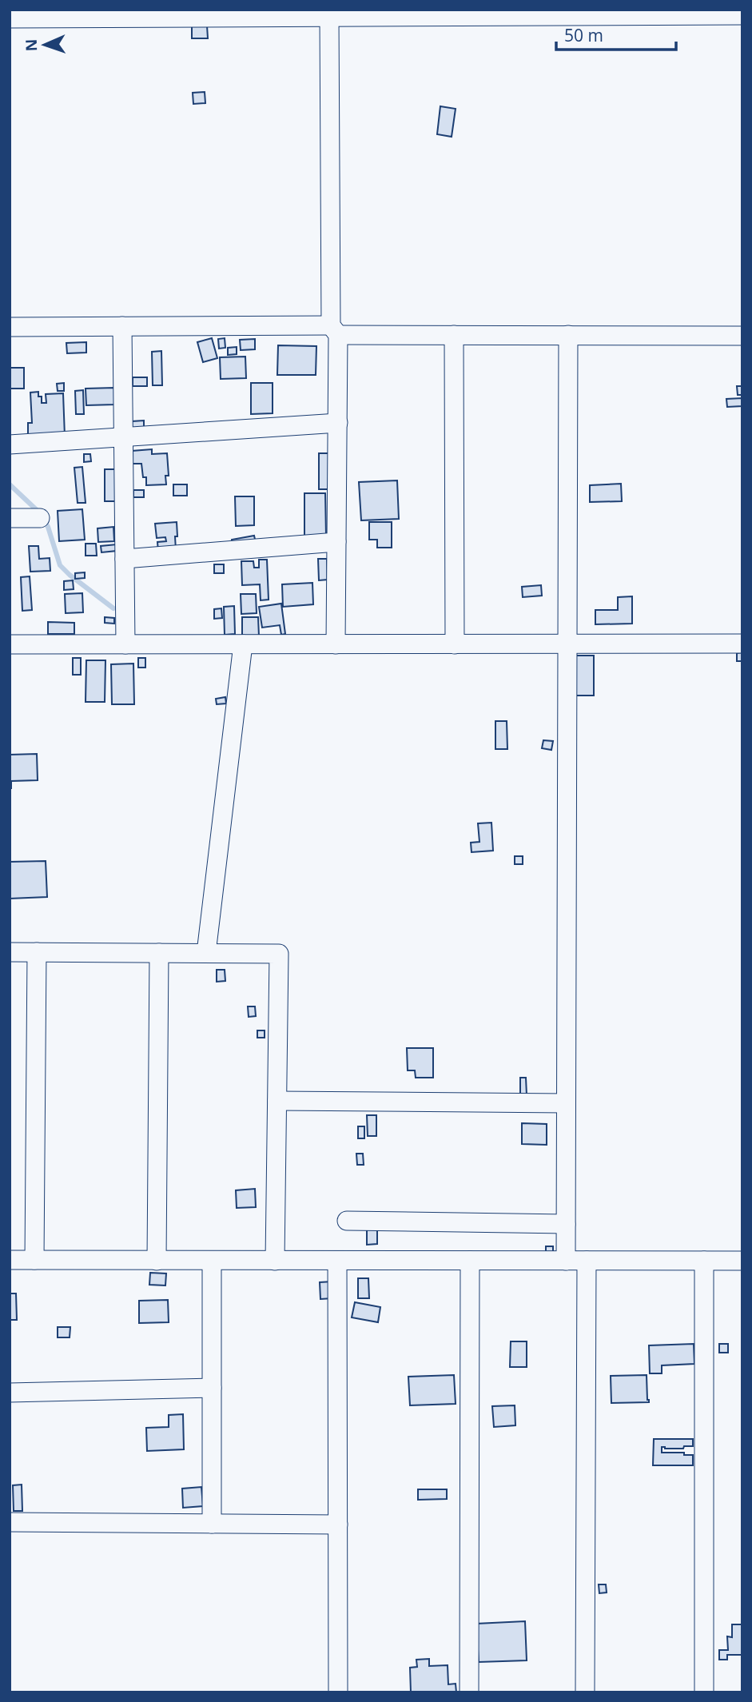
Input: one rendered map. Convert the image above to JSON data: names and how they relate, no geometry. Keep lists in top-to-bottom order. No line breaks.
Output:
{"scale_bar":"50 m","north":"left"}
